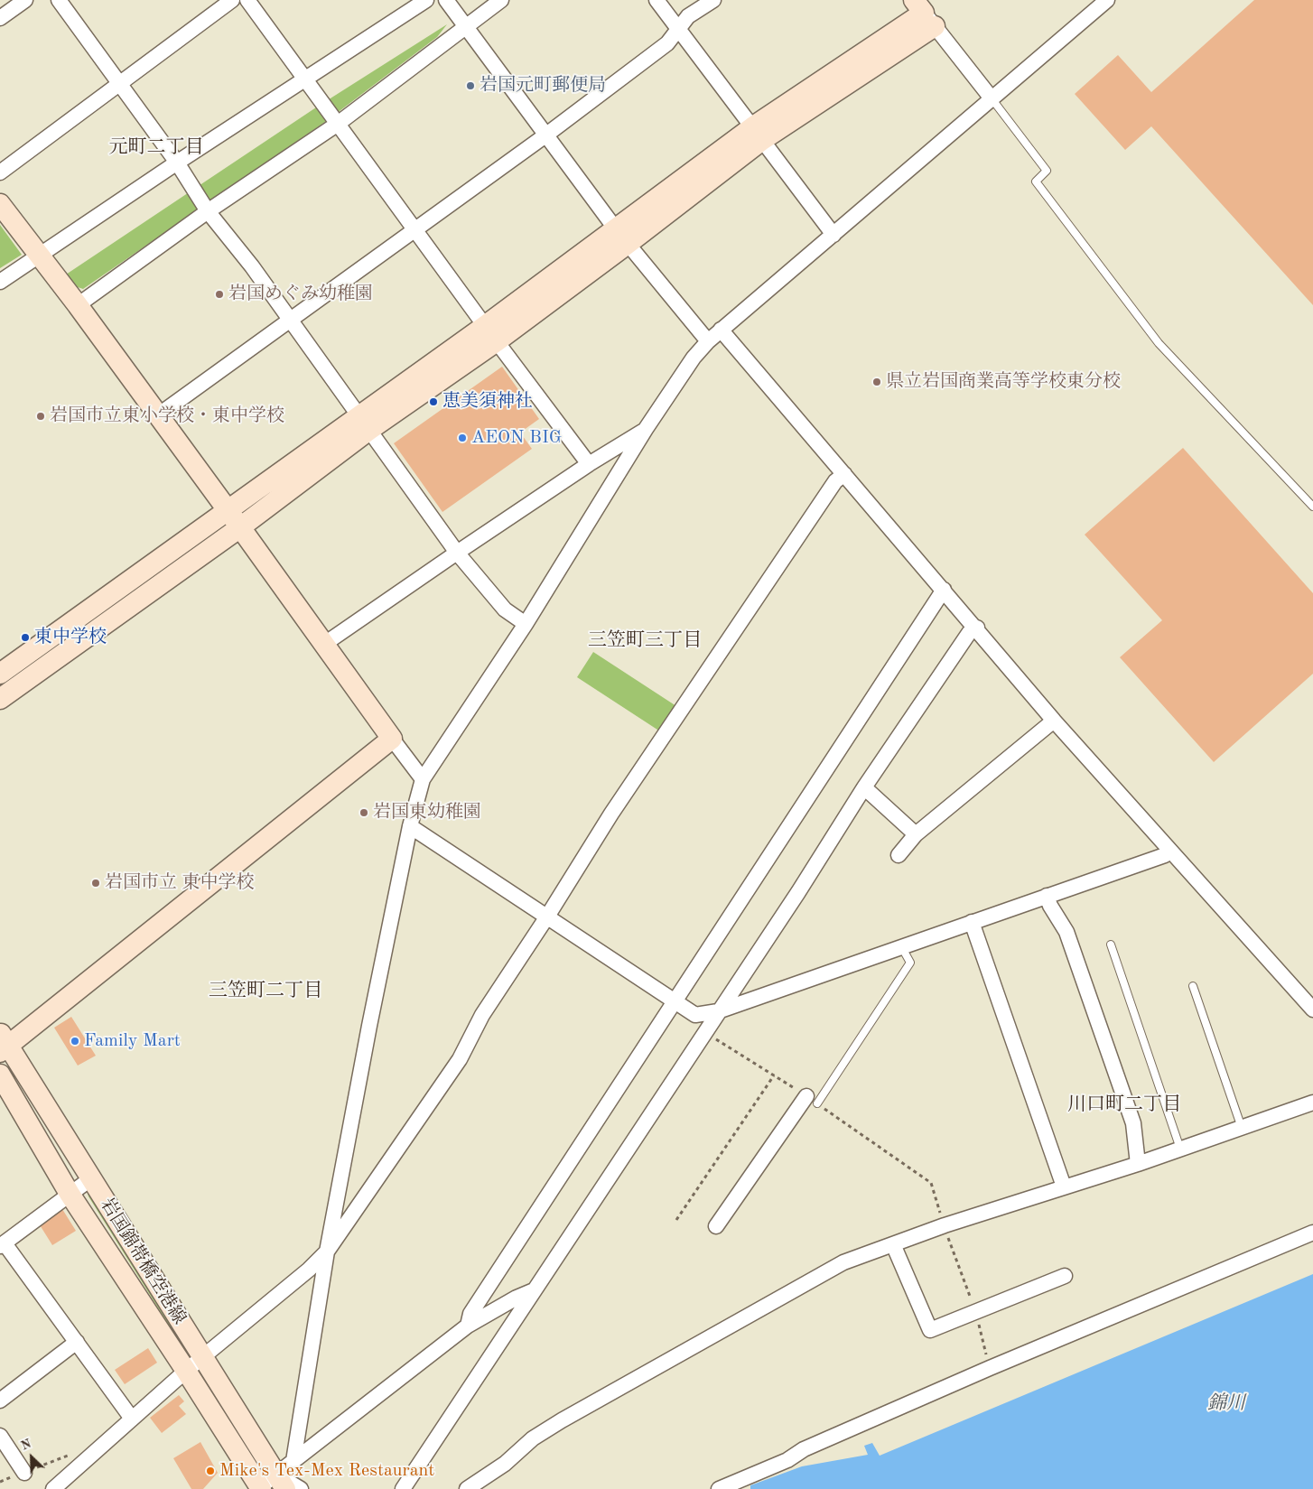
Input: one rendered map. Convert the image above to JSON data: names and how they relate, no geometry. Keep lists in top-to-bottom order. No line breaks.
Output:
{"streets":{"street":["岩国錦帯橋空港線"]},"districts":["元町二丁目","三笠町三丁目","三笠町二丁目","川口町二丁目"],"water":["錦川"],"places":["岩国元町郵便局","岩国めぐみ幼稚園","県立岩国商業高等学校東分校","恵美須神社","岩国市立東小学校・東中学校","AEON BIG","東中学校","岩国東幼稚園","岩国市立 東中学校","Family Mart","Mike's Tex-Mex Restaurant"],"north":"top left"}
